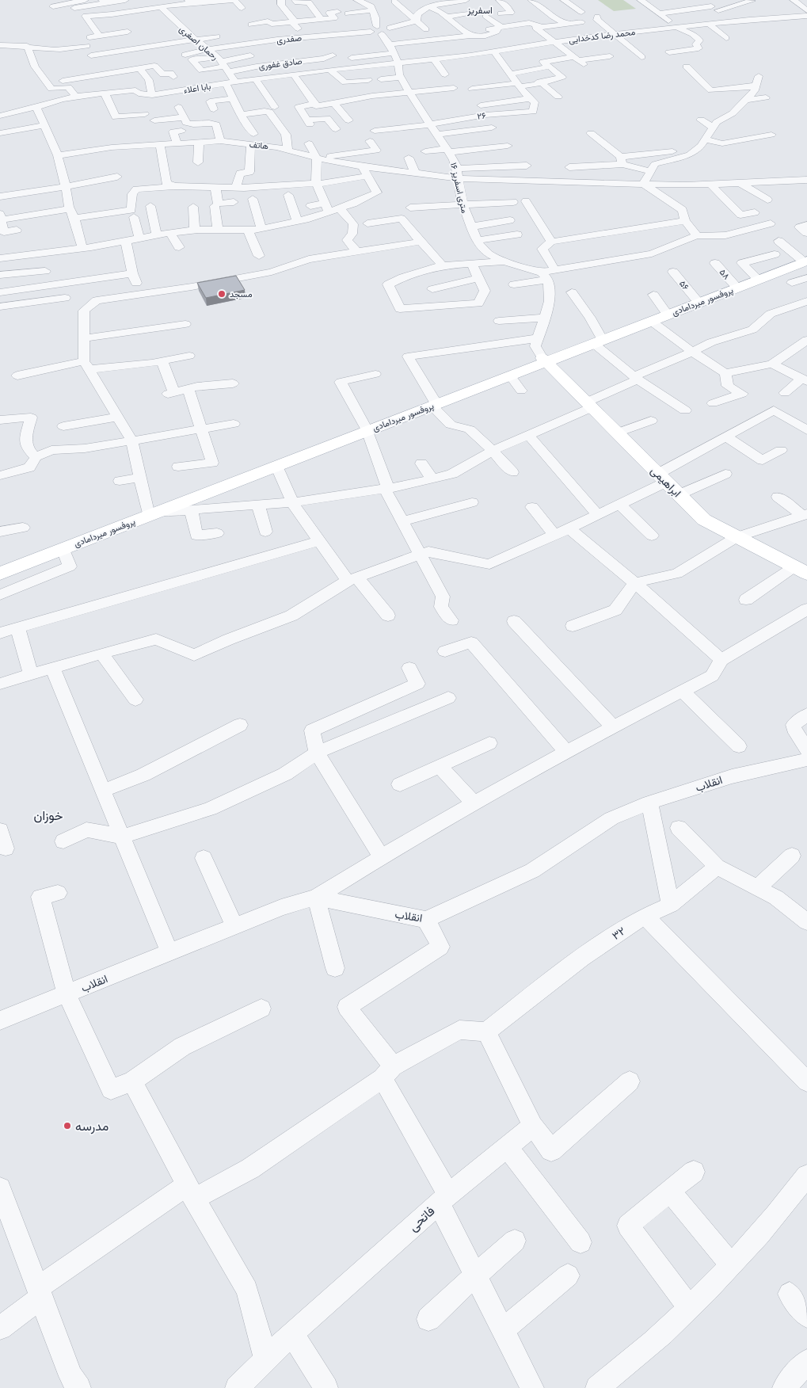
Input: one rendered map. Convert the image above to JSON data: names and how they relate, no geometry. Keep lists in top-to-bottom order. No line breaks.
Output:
{"streets":{"main road":["پروفسور میردامادی","ابراهیمی"],"street":["محمد رضا کدخدایی","صفدری","رحمان اصغری","صادق غفوری","بابا اعلاء","۲۶","هاتف","۱۶ متری اسفریز","۵۸","۵۶","انقلاب","۳۲","فاتحی"]},"crossings":[["محمد رضا کدخدایی","بابا اعلاء"],["محمد رضا کدخدایی","۱۶ متری اسفریز"],["صفدری","رحمان اصغری"],["صفدری","۱۶ متری اسفریز"],["رحمان اصغری","صادق غفوری"],["رحمان اصغری","بابا اعلاء"],["صادق غفوری","بابا اعلاء"],["بابا اعلاء","۱۶ متری اسفریز"],["۲۶","۱۶ متری اسفریز"],["هاتف","۱۶ متری اسفریز"],["۵۸","پروفسور میردامادی"],["۵۶","پروفسور میردامادی"],["پروفسور میردامادی","ابراهیمی"]],"districts":["اسفریز","خوزان"],"places":["مسجد","مدرسه"]}
